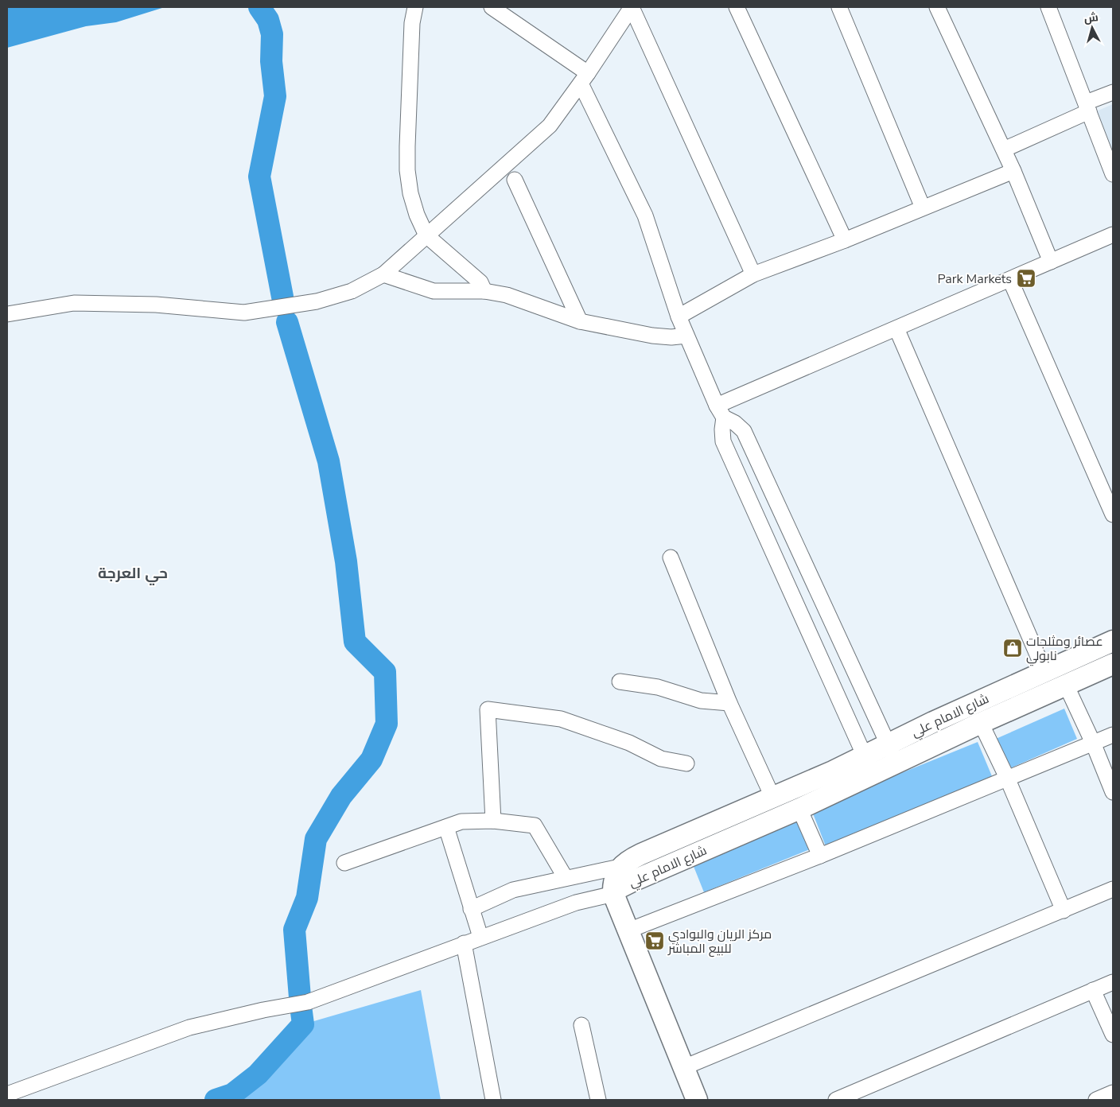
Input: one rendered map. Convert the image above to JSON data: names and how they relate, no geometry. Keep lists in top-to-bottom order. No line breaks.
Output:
{"streets":{"street":["شارع الامام علي"]},"districts":["حي العرجة"],"places":{"supermarket":["Park Markets","مركز الريان والبوادي للبيع المباشر"],"shop":["عصائر ومثلجات نابولي"]},"north":"top"}
